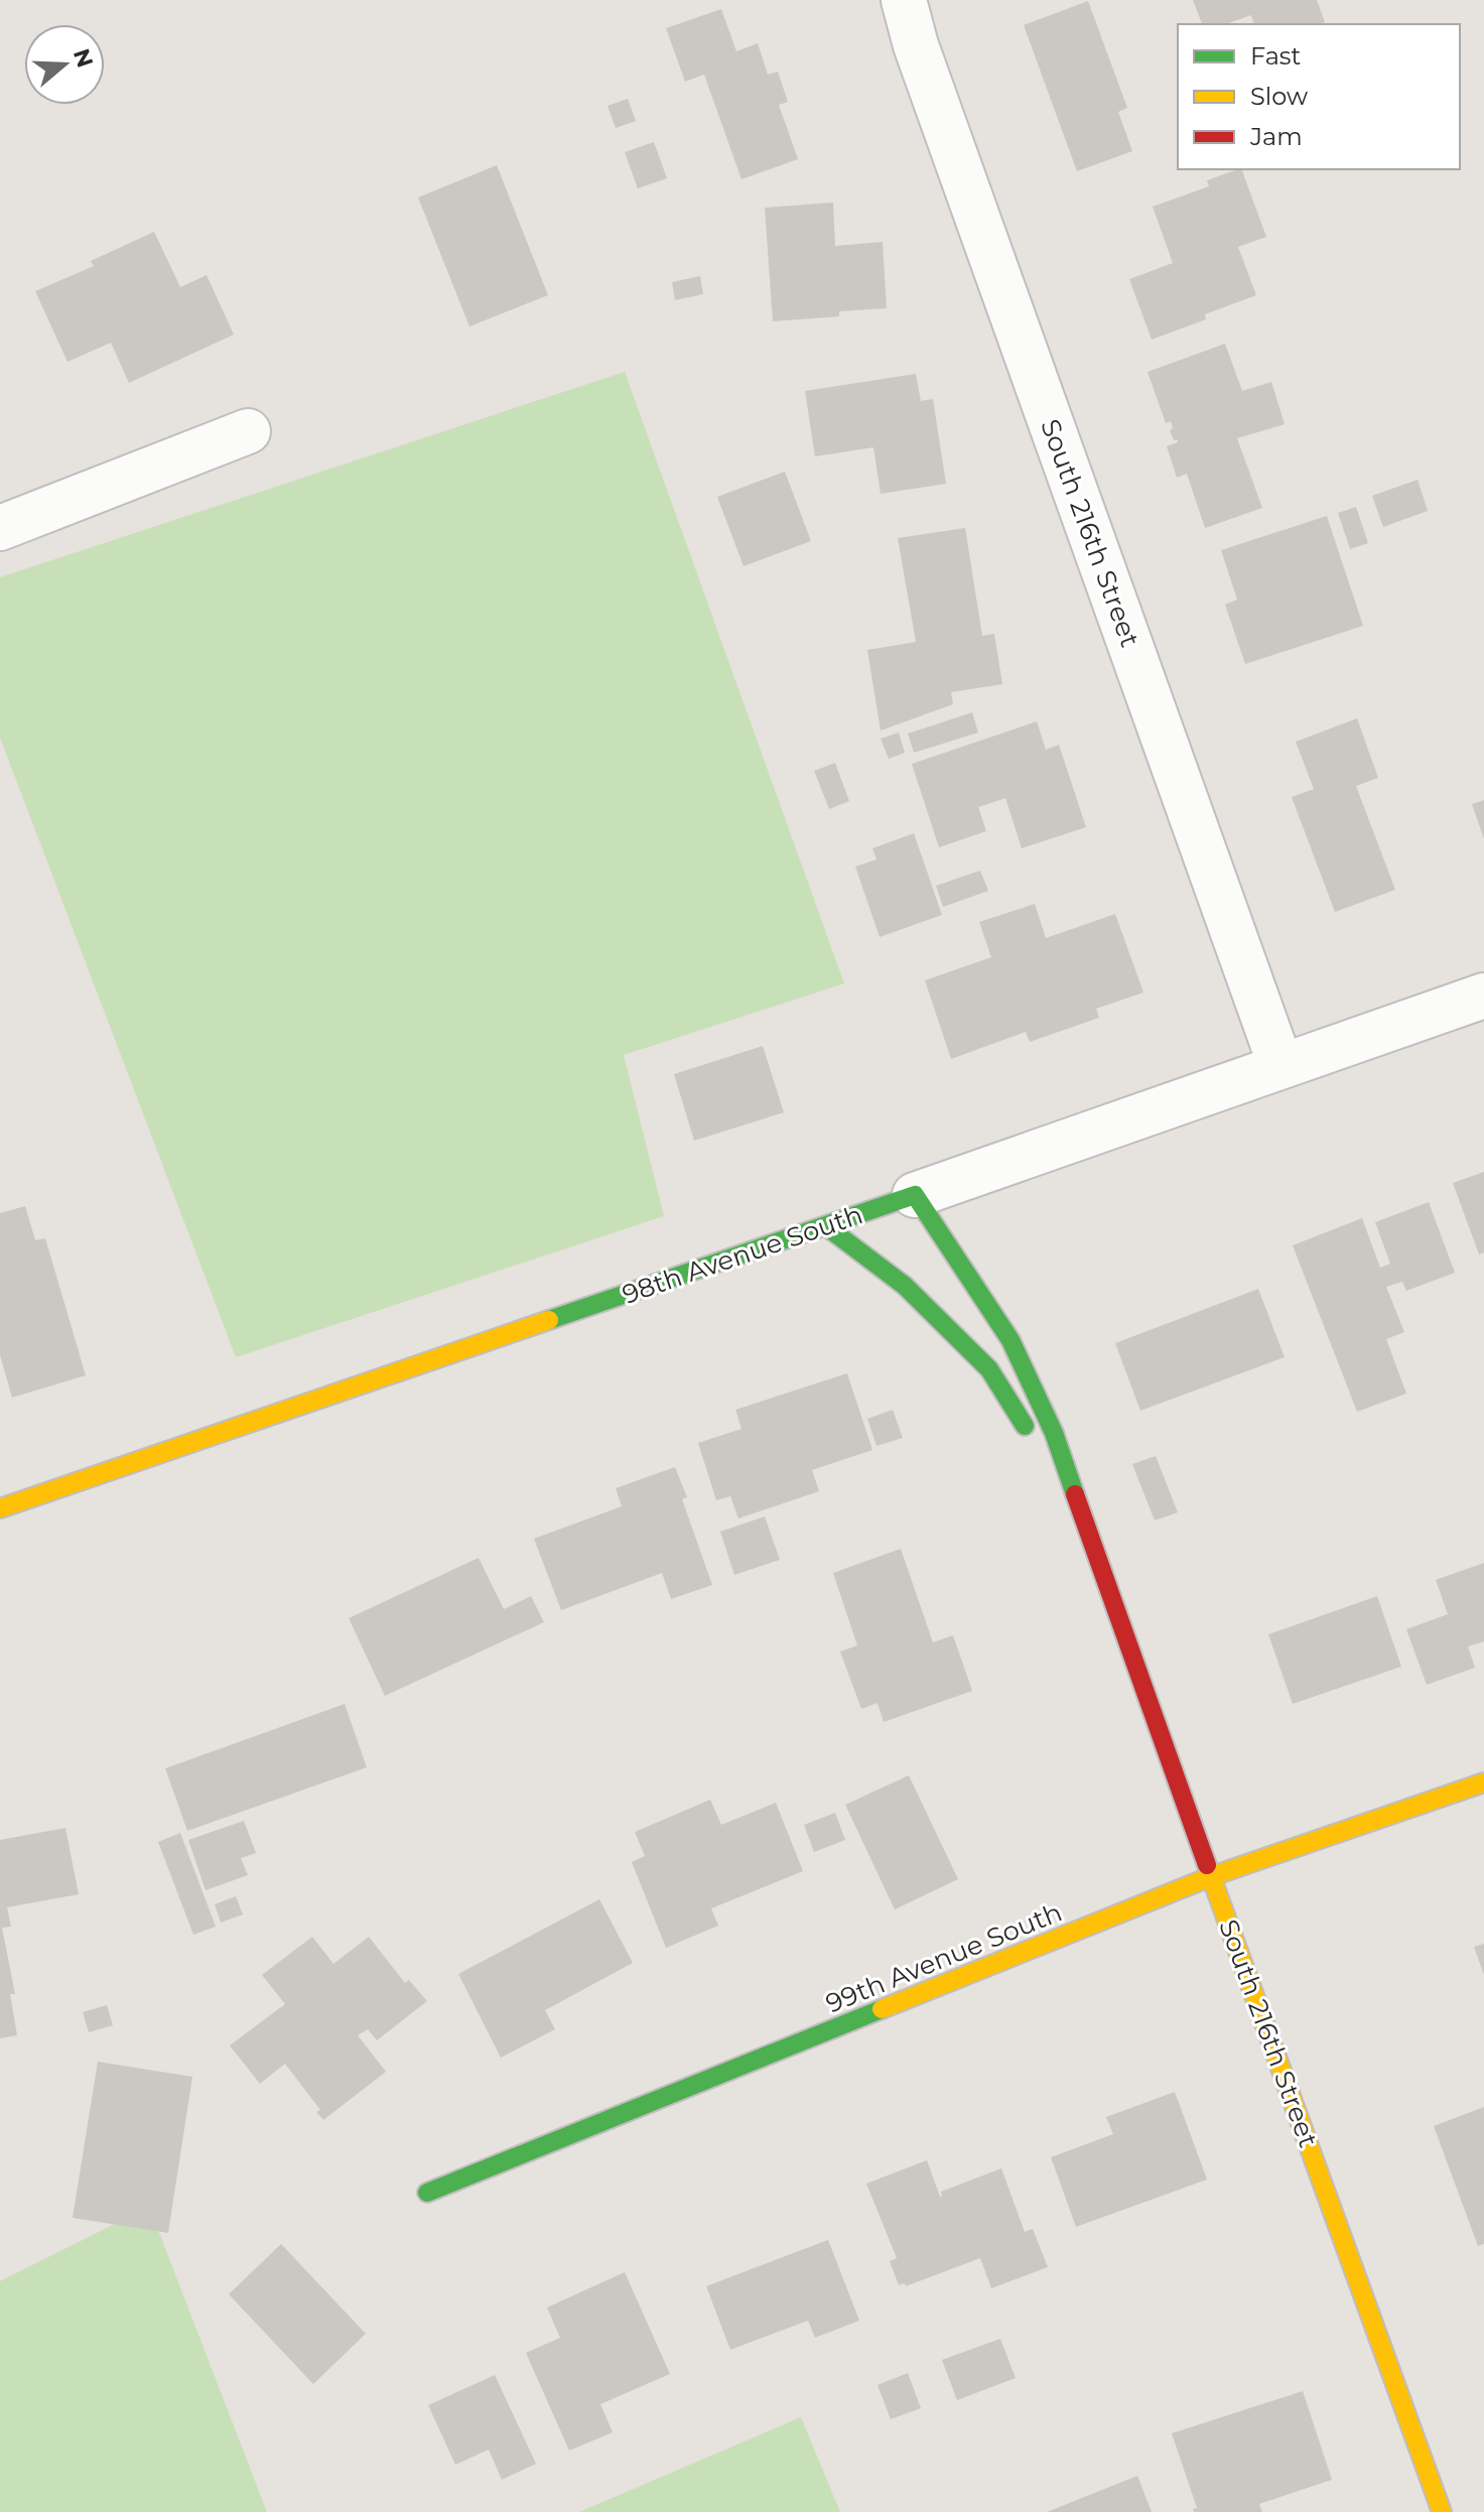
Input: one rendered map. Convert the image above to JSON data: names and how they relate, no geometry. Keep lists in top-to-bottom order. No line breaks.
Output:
{"streets":{"street":["South 216th Street","98th Avenue South","99th Avenue South"]},"crossings":[["South 216th Street","98th Avenue South"],["South 216th Street","99th Avenue South"]],"legend":["Fast","Slow","Jam"],"north":"right"}
